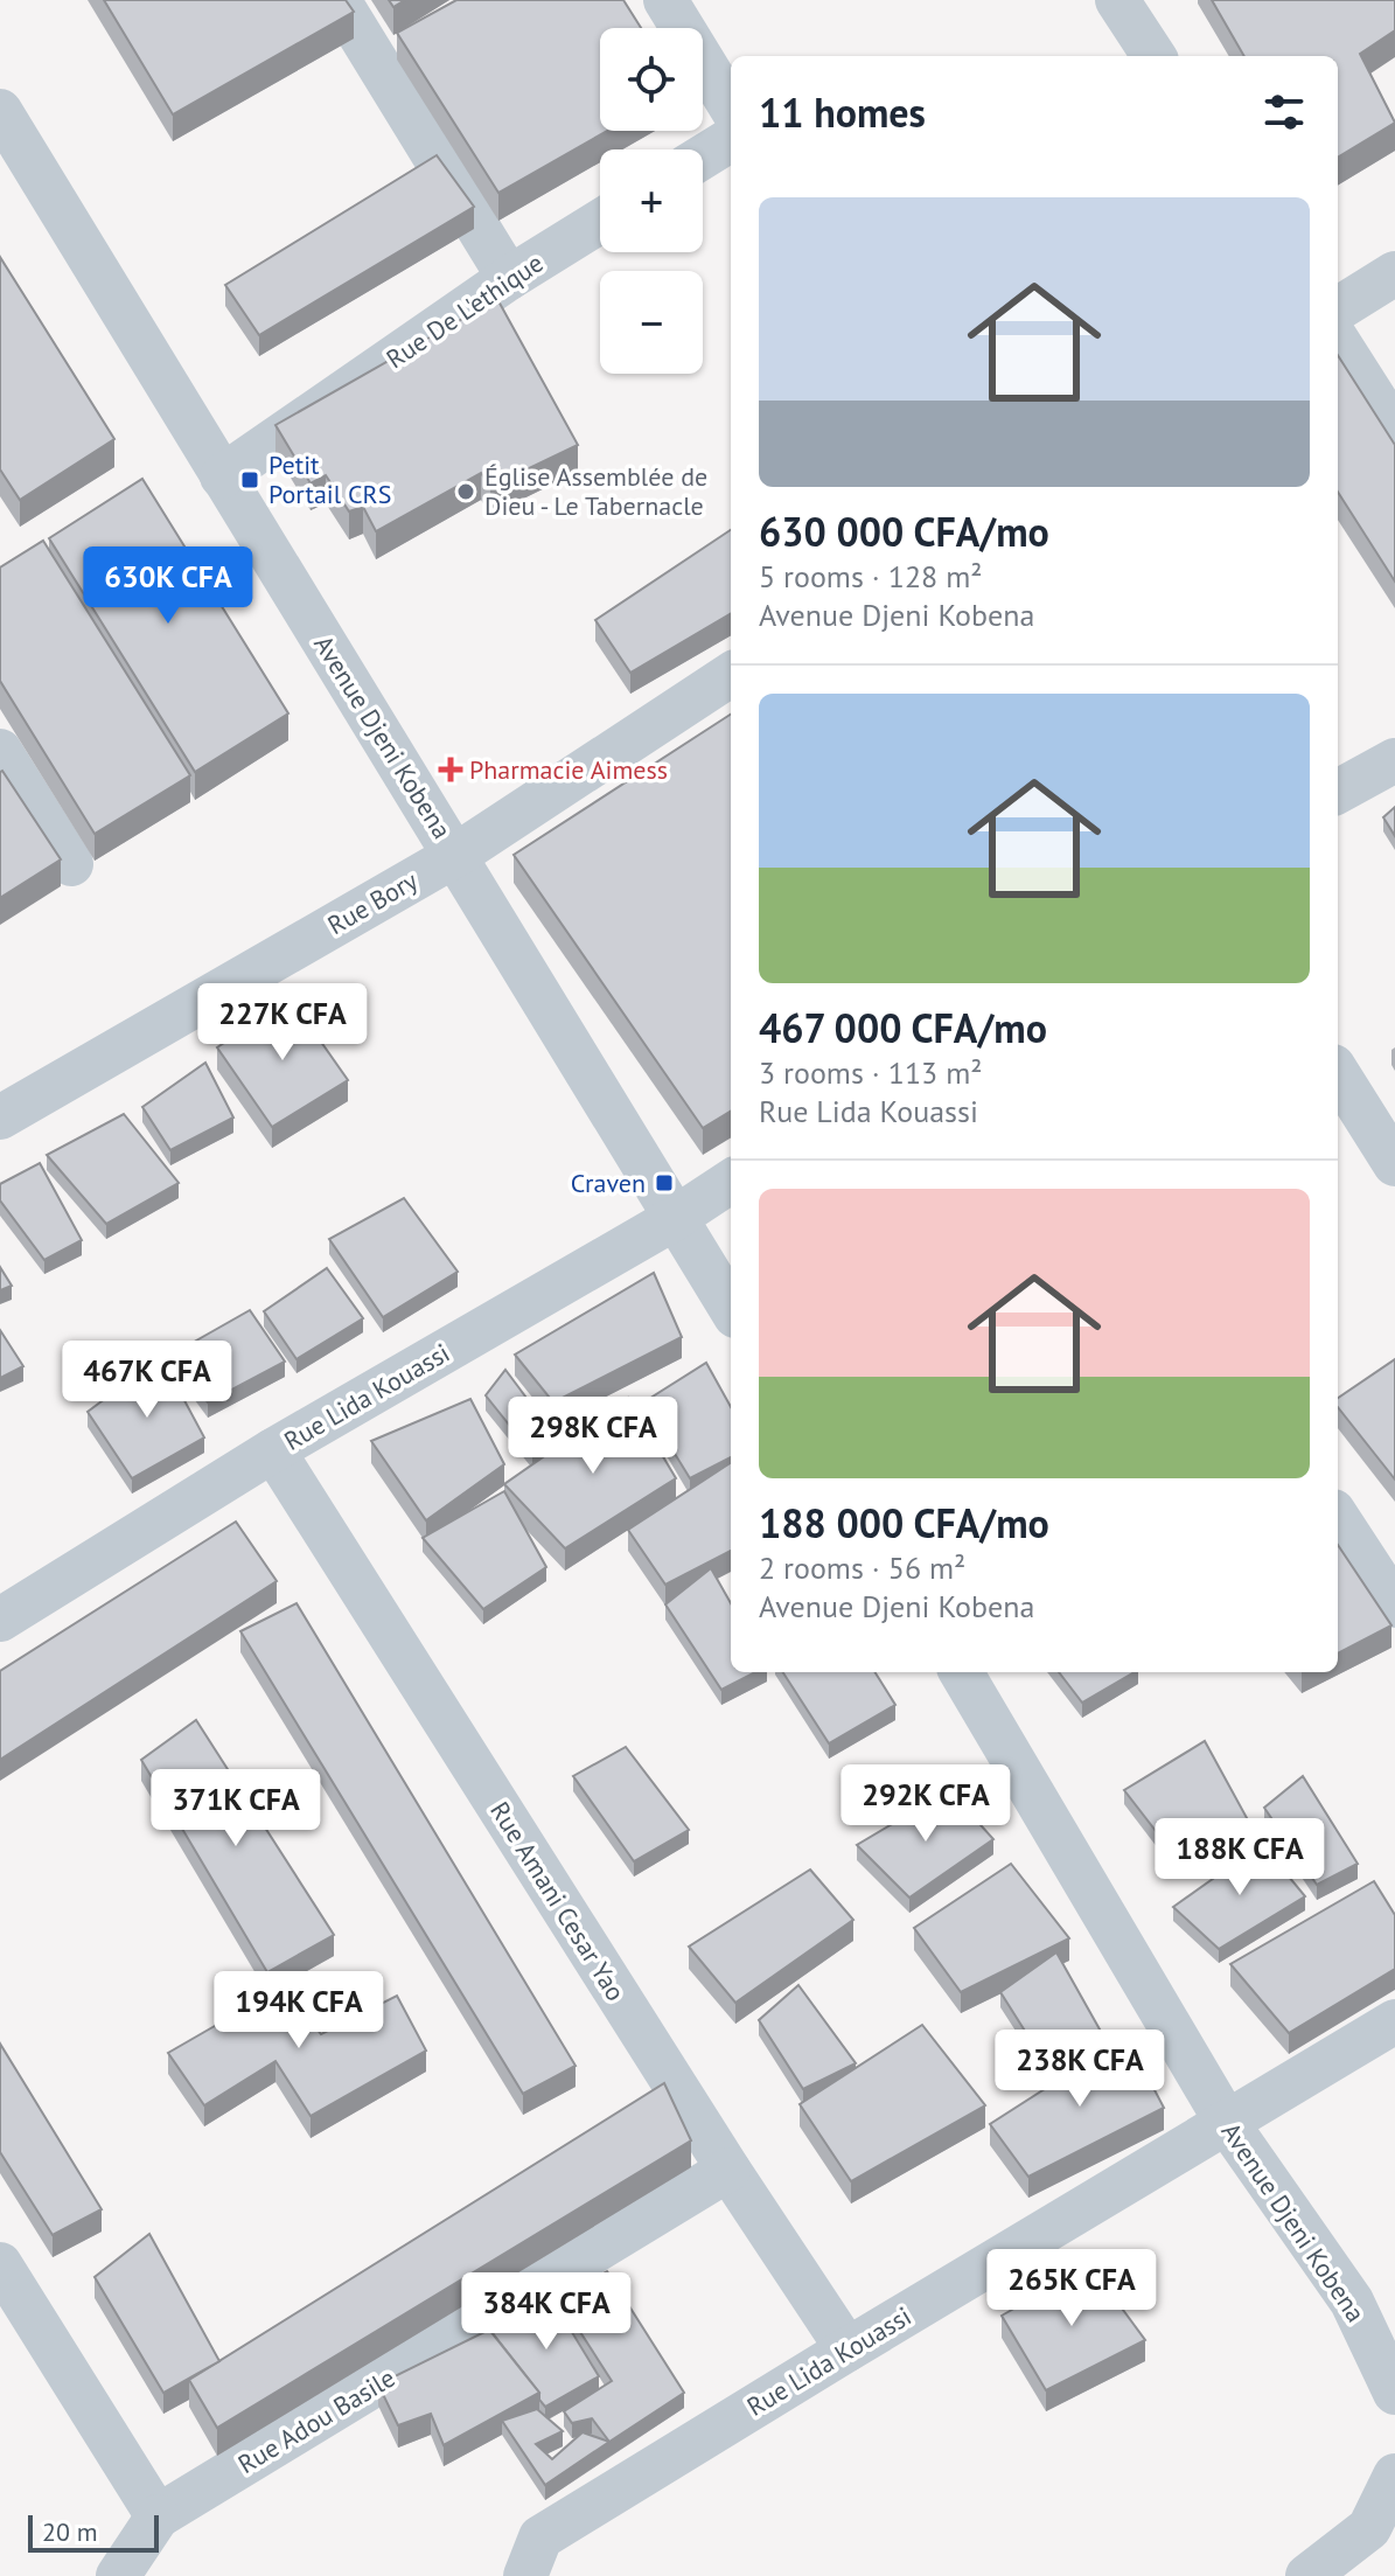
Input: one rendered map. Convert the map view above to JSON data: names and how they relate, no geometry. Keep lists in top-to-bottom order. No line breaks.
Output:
{"streets":{"street":["Rue De L'ethique","Avenue Djeni Kobena","Rue Bory","Rue Lida Kouassi","Rue Amani Cesar Yao","Rue Adou Basile"]},"crossings":[["Rue De L'ethique","Avenue Djeni Kobena"],["Avenue Djeni Kobena","Rue Bory"],["Avenue Djeni Kobena","Rue Lida Kouassi"],["Rue Lida Kouassi","Rue Amani Cesar Yao"],["Rue Amani Cesar Yao","Rue Adou Basile"]],"places":{"transit":["Petit Portail CRS","Craven"],"other":["Église Assemblée de Dieu - Le Tabernacle"],"health":["Pharmacie Aimess"]},"scale_bar":"20 m","page":{"map_buttons":["+","−"],"heading":"11 homes","list":[{"name":"630 000 CFA/mo","note":"5 rooms · 128 m² · Avenue Djeni Kobena"},{"name":"467 000 CFA/mo","note":"3 rooms · 113 m² · Rue Lida Kouassi"},{"name":"188 000 CFA/mo","note":"2 rooms · 56 m² · Avenue Djeni Kobena"}],"price":["630K CFA","227K CFA","467K CFA","298K CFA","292K CFA","371K CFA","188K CFA","194K CFA","238K CFA","265K CFA","384K CFA"],"scale":"20 m"}}
